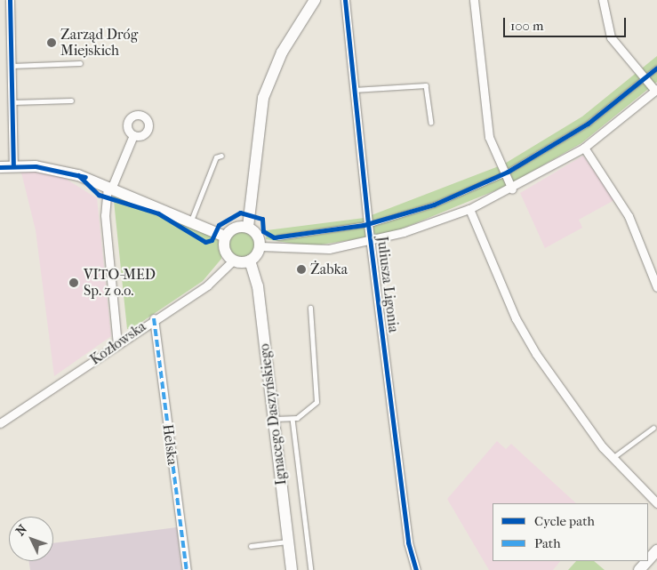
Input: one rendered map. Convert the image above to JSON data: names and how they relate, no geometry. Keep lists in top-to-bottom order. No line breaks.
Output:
{"streets":{"street":["Juliusza Ligonia","Kozłowska","Ignacego Daszyńskiego","Helska"]},"crossings":[["Kozłowska","Ignacego Daszyńskiego"],["Kozłowska","Helska"]],"places":["Zarząd Dróg Miejskich","Żabka","VITO-MED Sp. z o.o."],"legend":["Cycle path","Path"],"scale_bar":"100 m","north":"top left"}
